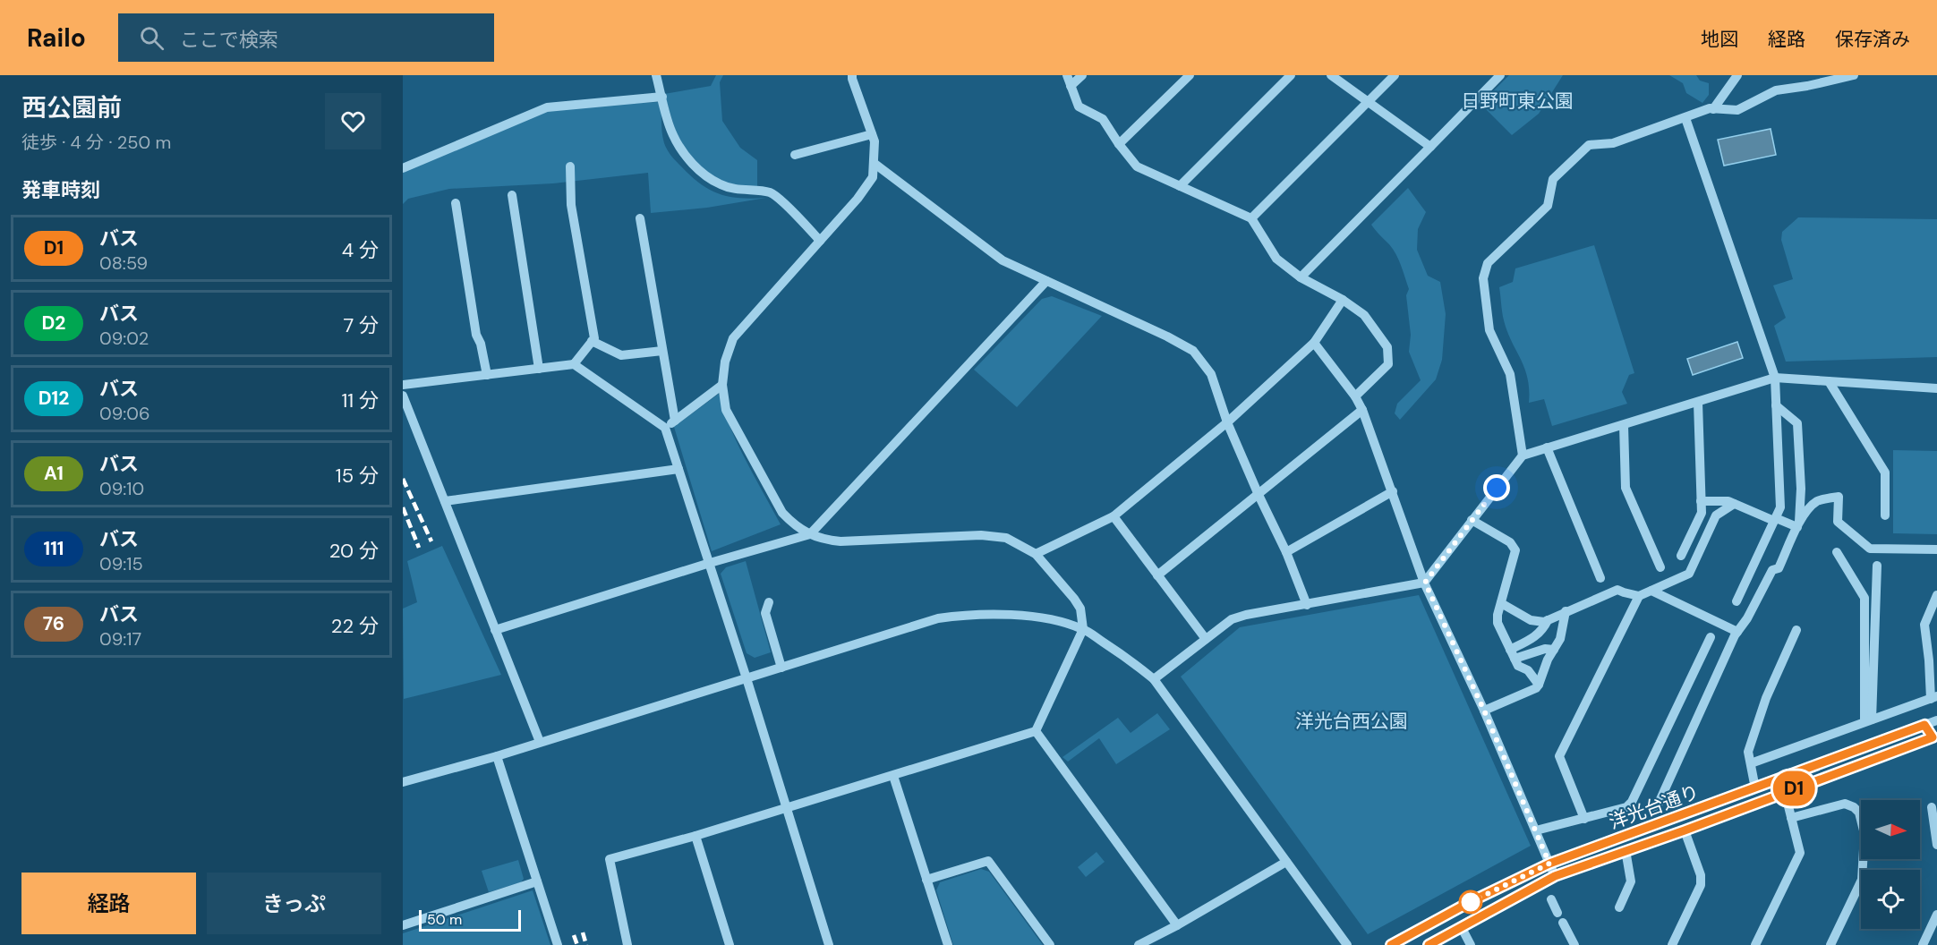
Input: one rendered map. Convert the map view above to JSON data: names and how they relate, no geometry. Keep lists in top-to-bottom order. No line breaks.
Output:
{"streets":{"street":["洋光台通り"]},"parks":["日野町東公園","洋光台西公園"],"lines":["bus line D1"],"scale_bar":"50 m","north":"right","page":{"header":"Railo","search":"ここで検索","nav":["地図","経路","保存済み"],"heading":[["西公園前","徒歩 · 4 分 · 250 m"],"発車時刻"],"on_map":"D1","list":[{"mark":"D1","name":"バス","note":"08:59","value":"4 分"},{"mark":"D2","name":"バス","note":"09:02","value":"7 分"},{"mark":"D12","name":"バス","note":"09:06","value":"11 分"},{"mark":"A1","name":"バス","note":"09:10","value":"15 分"},{"mark":"111","name":"バス","note":"09:15","value":"20 分"},{"mark":"76","name":"バス","note":"09:17","value":"22 分"}],"buttons":["経路","きっぷ"],"scale":"50 m"}}
